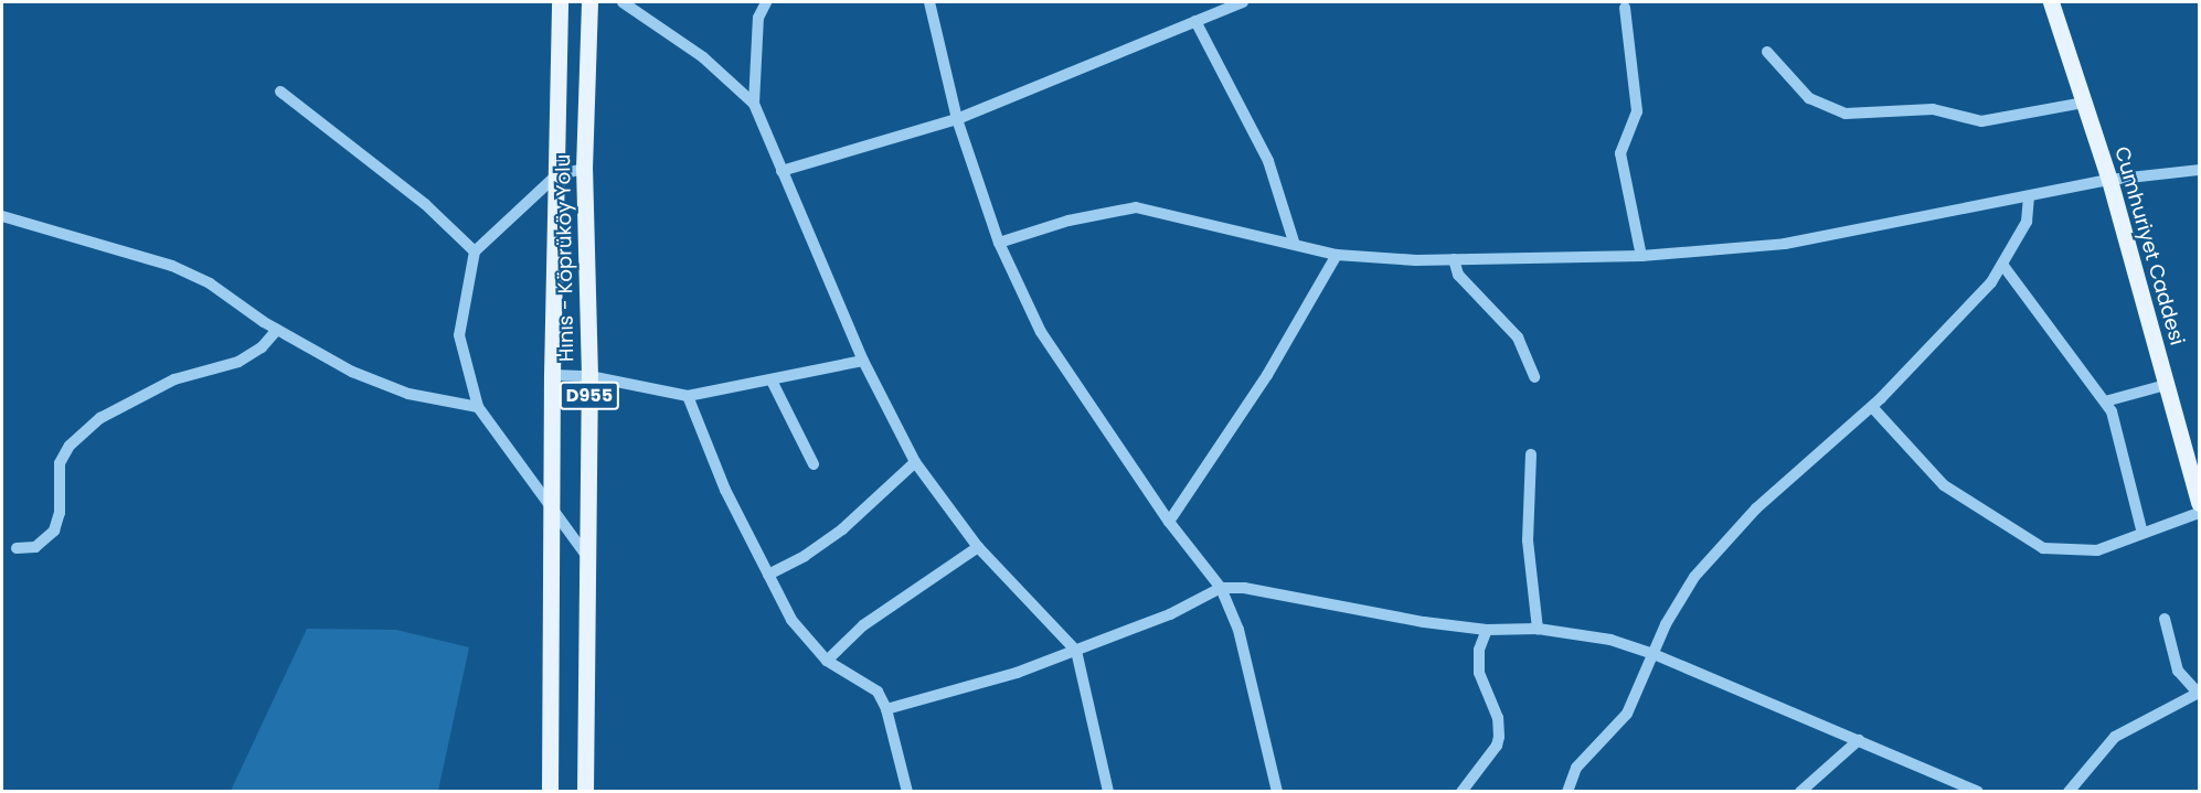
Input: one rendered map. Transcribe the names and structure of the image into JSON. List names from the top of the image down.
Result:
{
  "streets": {
    "main road": ["Cumhuriyet Caddesi", "Hınıs - Köprüköy Yolu", "D955"]
  }
}
